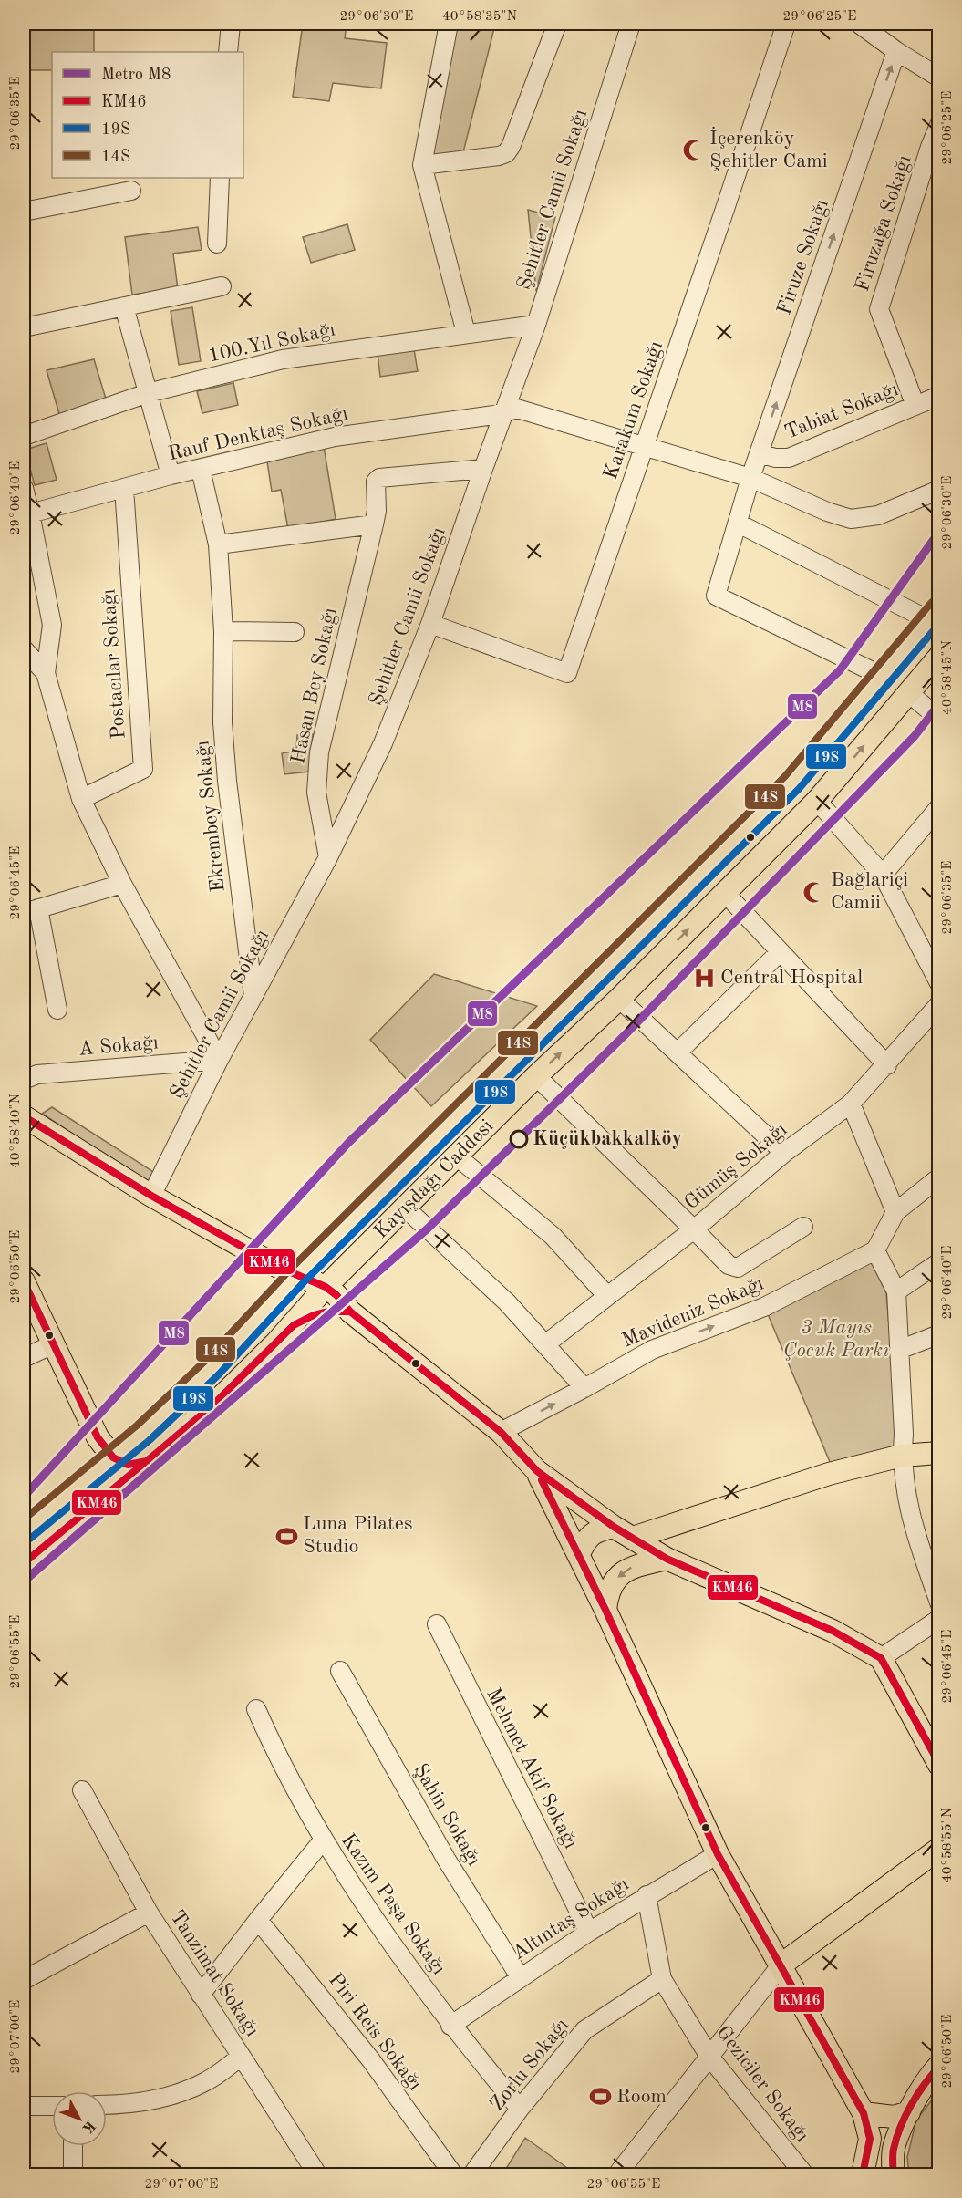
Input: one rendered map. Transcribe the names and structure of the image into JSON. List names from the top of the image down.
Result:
{
  "streets": {
    "main road": ["Kayışdağı Caddesi"],
    "street": [
      "Şehitler Camii Sokağı",
      "Firuzağa Sokağı",
      "Firuze Sokağı",
      "100.Yıl Sokağı",
      "Karakum Sokağı",
      "Tabiat Sokağı",
      "Rauf Denktaş Sokağı",
      "Postacılar Sokağı",
      "Hasan Bey Sokağı",
      "Ekrembey Sokağı",
      "A Sokağı",
      "Gümüş Sokağı",
      "Mavideniz Sokağı",
      "Mehmet Akif Sokağı",
      "Şahin Sokağı",
      "Kazım Paşa Sokağı",
      "Altıntaş Sokağı",
      "Tanzimat Sokağı",
      "Piri Reis Sokağı",
      "Zorlu Sokağı",
      "Geziciler Sokağı"
    ]
  },
  "crossings": [
    ["Şehitler Camii Sokağı", "100.Yıl Sokağı"],
    ["Şehitler Camii Sokağı", "Karakum Sokağı"],
    ["Şehitler Camii Sokağı", "Rauf Denktaş Sokağı"],
    ["Şehitler Camii Sokağı", "Hasan Bey Sokağı"],
    ["Şehitler Camii Sokağı", "Ekrembey Sokağı"],
    ["Şehitler Camii Sokağı", "A Sokağı"],
    ["Firuzağa Sokağı", "Tabiat Sokağı"],
    ["Firuze Sokağı", "Tabiat Sokağı"],
    ["Firuze Sokağı", "Rauf Denktaş Sokağı"],
    ["Firuze Sokağı", "Kayışdağı Caddesi"],
    ["Karakum Sokağı", "Rauf Denktaş Sokağı"],
    ["Rauf Denktaş Sokağı", "Postacılar Sokağı"],
    ["Rauf Denktaş Sokağı", "Ekrembey Sokağı"],
    ["Mehmet Akif Sokağı", "Altıntaş Sokağı"],
    ["Şahin Sokağı", "Altıntaş Sokağı"],
    ["Kazım Paşa Sokağı", "Altıntaş Sokağı"],
    ["Kazım Paşa Sokağı", "Zorlu Sokağı"],
    ["Altıntaş Sokağı", "Geziciler Sokağı"],
    ["Zorlu Sokağı", "Geziciler Sokağı"]
  ],
  "one_way": ["Firuze Sokağı", "Mavideniz Sokağı"],
  "parks": ["3 Mayıs Çocuk Parkı"],
  "places": {
    "mosque": ["İçerenköy Şehitler Cami", "Bağlariçi Camii"],
    "hospital": ["Central Hospital"],
    "other": ["Küçükbakkalköy"],
    "sports": ["Luna Pilates Studio", "Room"]
  },
  "lines": [
    "metro line M8",
    "transit line 14S",
    "transit line 19S",
    "transit line KM46"
  ],
  "legend": [
    "Metro M8",
    "KM46",
    "19S",
    "14S"
  ],
  "north": "bottom right",
  "coordinates": [
    "29°06'30\"E",
    "40°58'35\"N",
    "29°06'25\"E",
    "29°06'35\"E",
    "29°06'40\"E",
    "40°58'45\"N",
    "29°06'45\"E",
    "40°58'40\"N",
    "29°06'50\"E",
    "29°06'55\"E",
    "40°58'55\"N",
    "29°07'00\"E"
  ]
}
